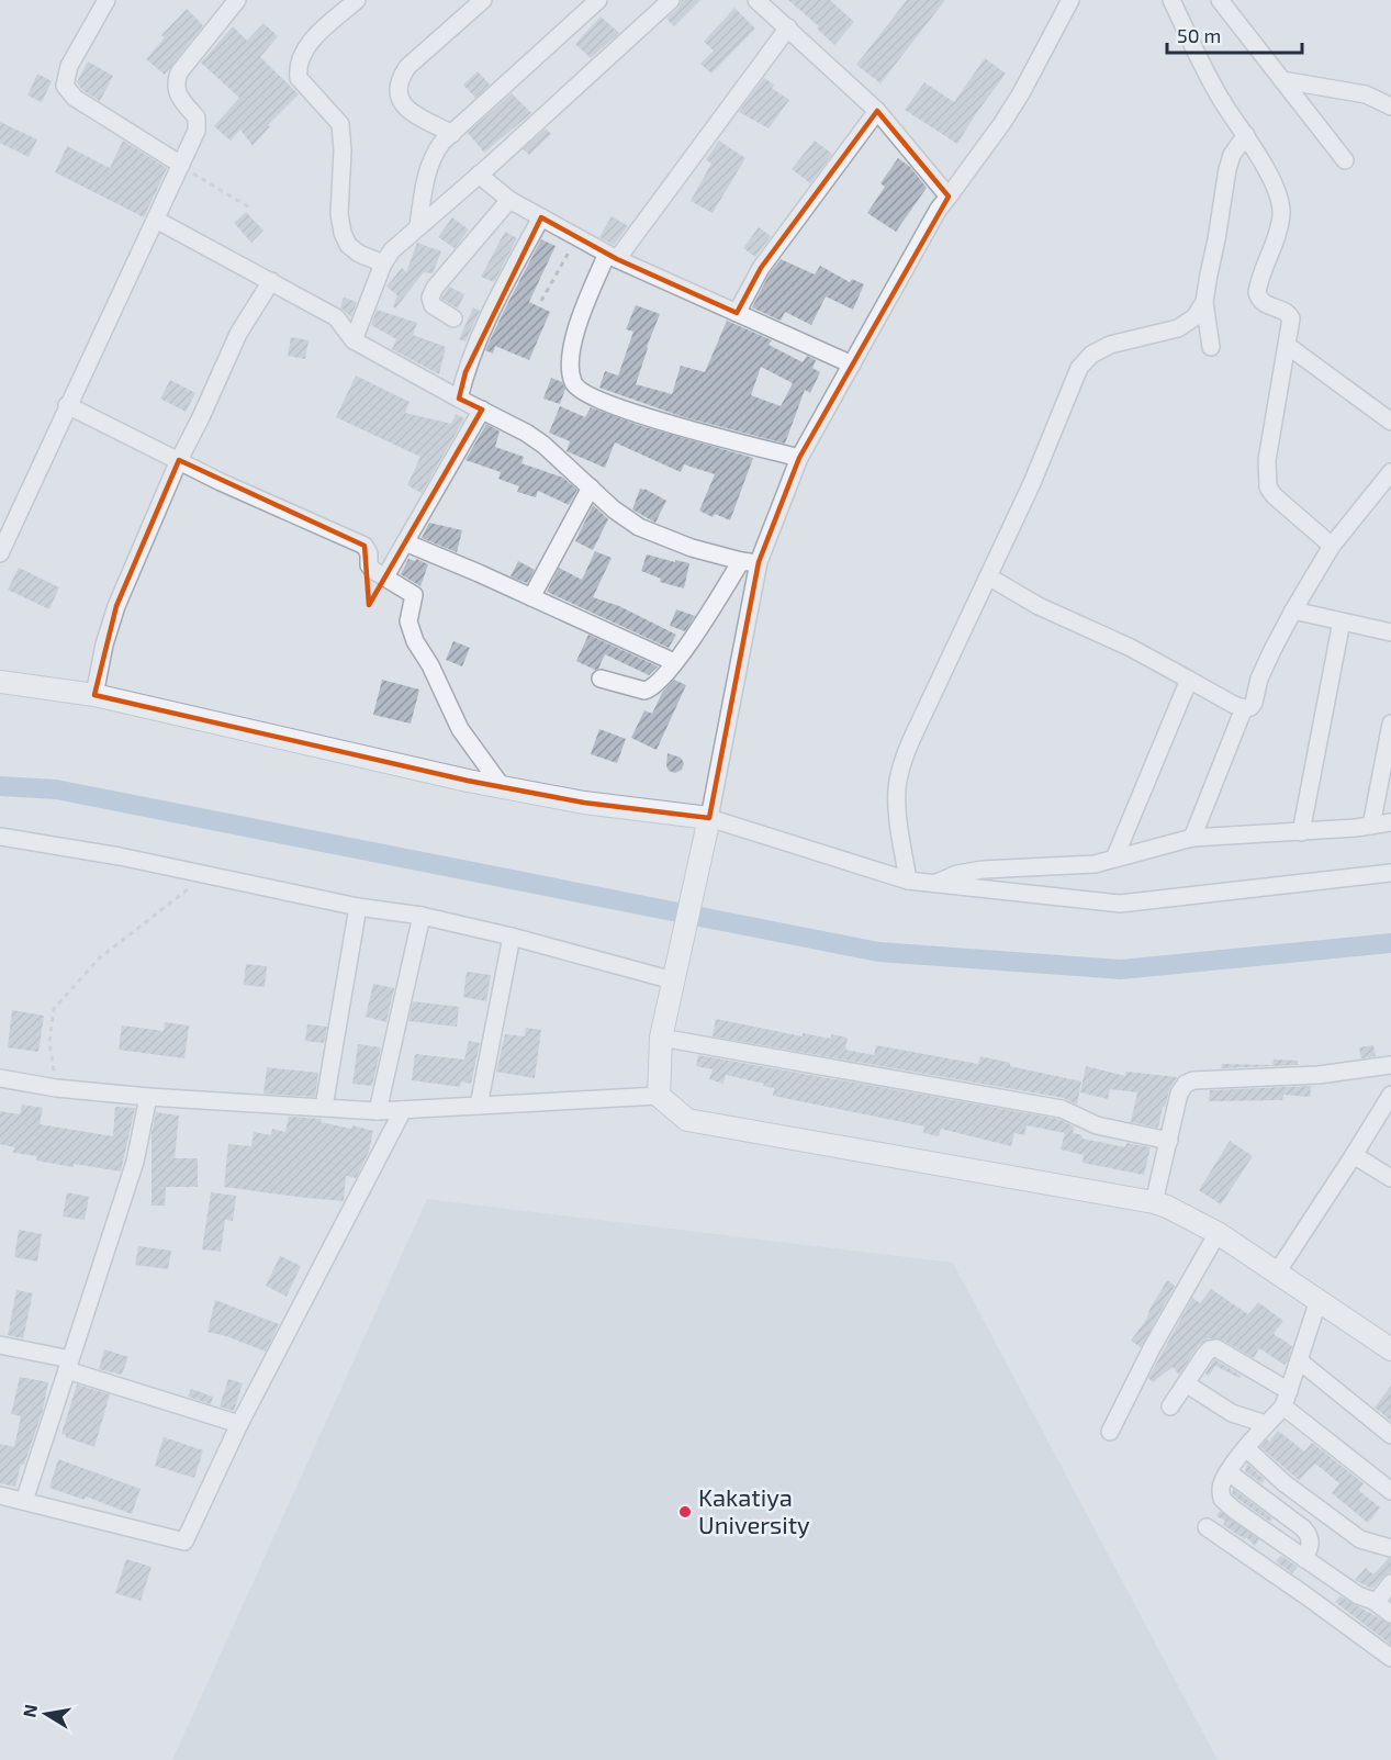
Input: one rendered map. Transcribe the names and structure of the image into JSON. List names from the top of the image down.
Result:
{
  "places": ["Kakatiya University"],
  "scale_bar": "50 m",
  "north": "left"
}
